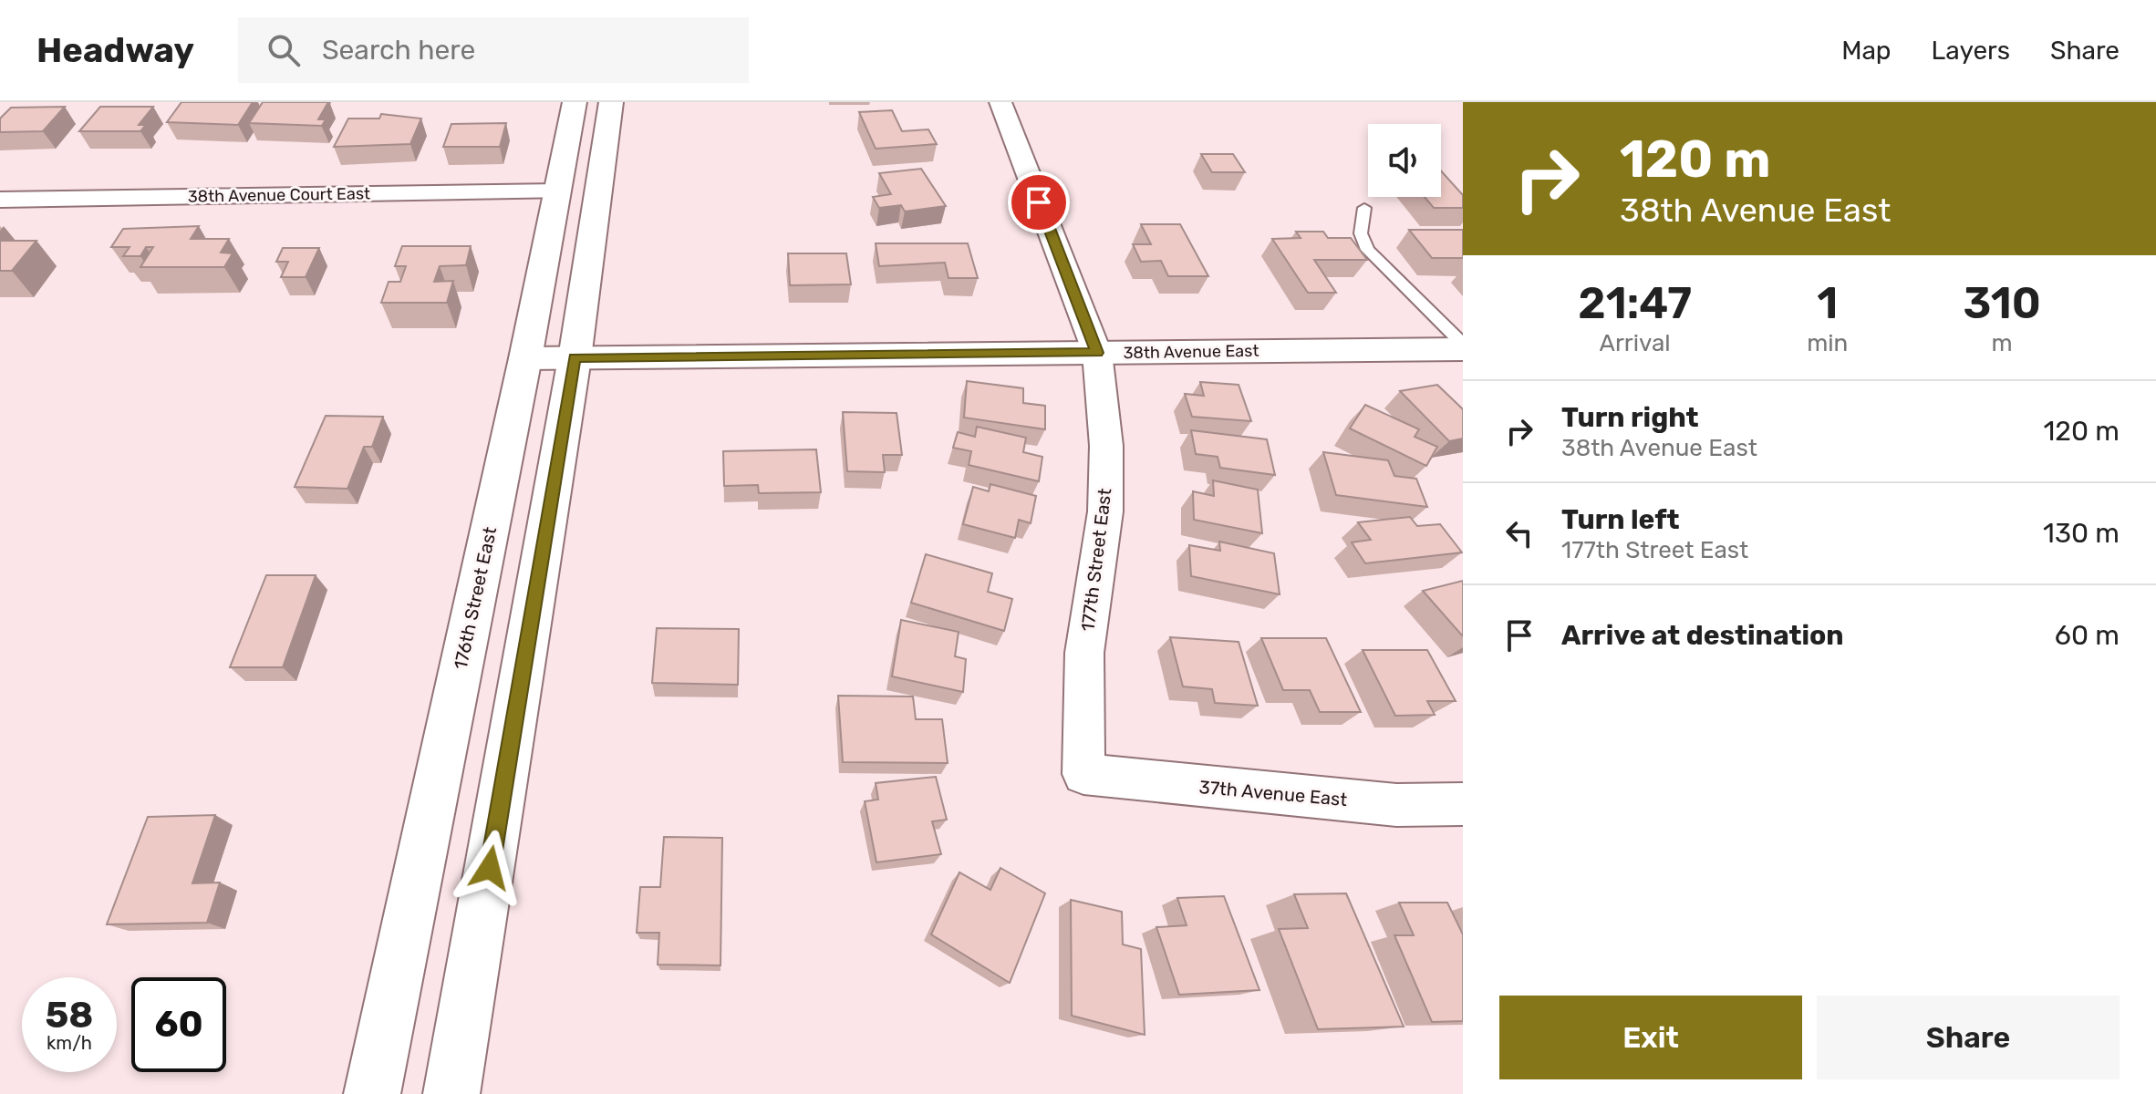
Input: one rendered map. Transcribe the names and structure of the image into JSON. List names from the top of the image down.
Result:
{
  "streets": {
    "main road": ["38th Avenue East", "176th Street East"],
    "street": ["38th Avenue Court East", "177th Street East", "37th Avenue East"]
  },
  "crossings": [
    ["38th Avenue Court East", "176th Street East"],
    ["38th Avenue East", "177th Street East"],
    ["38th Avenue East", "176th Street East"],
    ["177th Street East", "37th Avenue East"]
  ],
  "page": {
    "header": "Headway",
    "search": "Search here",
    "nav": ["Map", "Layers", "Share"],
    "turn": ["120 m", "38th Avenue East"],
    "eta": [
      "21:47",
      "Arrival",
      "1",
      "min",
      "310",
      "m"
    ],
    "list": [
      {
        "name": "Turn right",
        "note": "38th Avenue East",
        "value": "120 m"
      },
      {
        "name": "Turn left",
        "note": "177th Street East",
        "value": "130 m"
      },
      {
        "name": "Arrive at destination",
        "value": "60 m"
      }
    ],
    "speed": "58 km/h",
    "limit": "60",
    "buttons": ["Exit", "Share"]
  }
}
